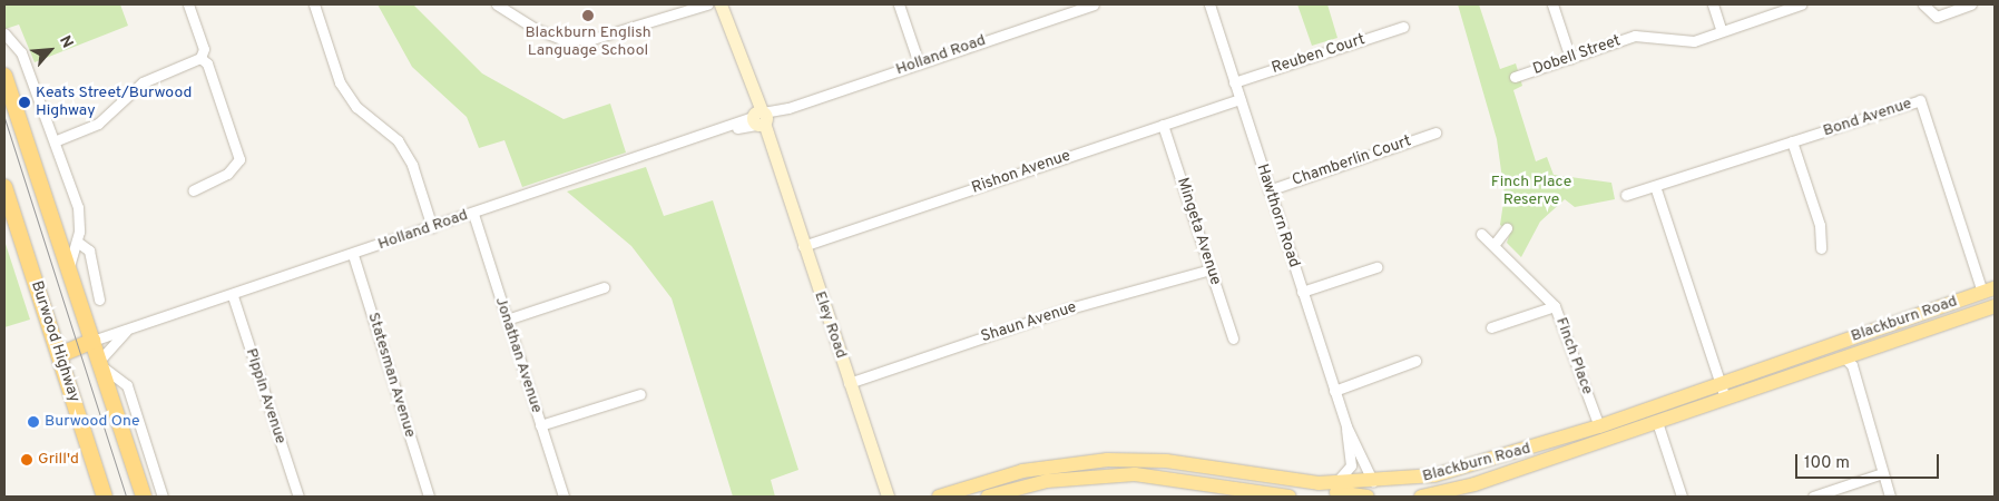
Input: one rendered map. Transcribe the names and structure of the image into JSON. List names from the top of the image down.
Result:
{
  "streets": {
    "highway": ["Burwood Highway"],
    "main road": ["Blackburn Road", "Eley Road"],
    "street": [
      "Reuben Court",
      "Holland Road",
      "Dobell Street",
      "Bond Avenue",
      "Chamberlin Court",
      "Rishon Avenue",
      "Hawthorn Road",
      "Mingeta Avenue",
      "Shaun Avenue",
      "Jonathan Avenue",
      "Finch Place",
      "Statesman Avenue",
      "Pippin Avenue"
    ]
  },
  "crossings": [
    ["Reuben Court", "Hawthorn Road"],
    ["Holland Road", "Eley Road"],
    ["Holland Road", "Jonathan Avenue"],
    ["Holland Road", "Statesman Avenue"],
    ["Holland Road", "Pippin Avenue"],
    ["Bond Avenue", "Blackburn Road"],
    ["Chamberlin Court", "Hawthorn Road"],
    ["Rishon Avenue", "Hawthorn Road"],
    ["Rishon Avenue", "Mingeta Avenue"],
    ["Rishon Avenue", "Eley Road"],
    ["Hawthorn Road", "Blackburn Road"],
    ["Mingeta Avenue", "Shaun Avenue"],
    ["Blackburn Road", "Finch Place"],
    ["Shaun Avenue", "Eley Road"]
  ],
  "parks": ["Finch Place Reserve"],
  "places": [
    "Blackburn English Language School",
    "Keats Street/Burwood Highway",
    "Burwood One",
    "Grill'd"
  ],
  "scale_bar": "100 m",
  "north": "top right"
}
